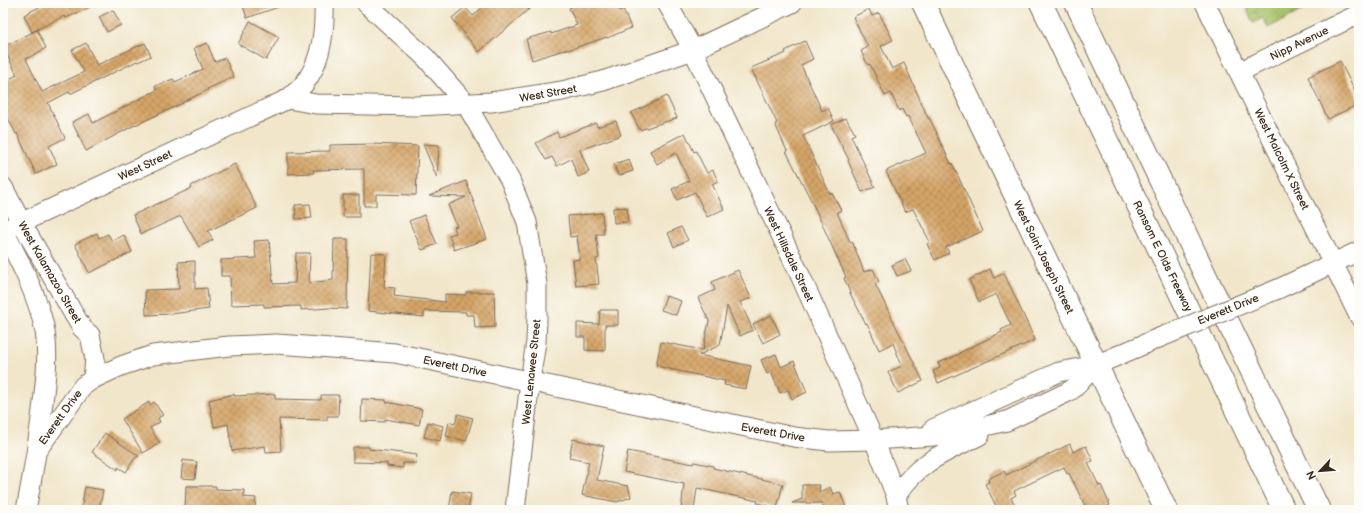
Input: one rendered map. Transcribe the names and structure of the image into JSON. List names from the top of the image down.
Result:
{
  "streets": {
    "main road": ["Ransom E Olds Freeway", "West Saint Joseph Street"],
    "street": [
      "Nipp Avenue",
      "West Street",
      "West Malcolm X Street",
      "West Hillsdale Street",
      "West Kalamazoo Street",
      "Everett Drive",
      "West Lenawee Street"
    ]
  },
  "crossings": [
    ["Nipp Avenue", "West Malcolm X Street"],
    ["West Street", "West Hillsdale Street"],
    ["West Street", "West Kalamazoo Street"],
    ["West Street", "West Lenawee Street"],
    ["West Malcolm X Street", "Everett Drive"],
    ["West Hillsdale Street", "Everett Drive"],
    ["West Saint Joseph Street", "Everett Drive"],
    ["West Kalamazoo Street", "Everett Drive"],
    ["Everett Drive", "West Lenawee Street"]
  ],
  "north": "bottom left"
}
